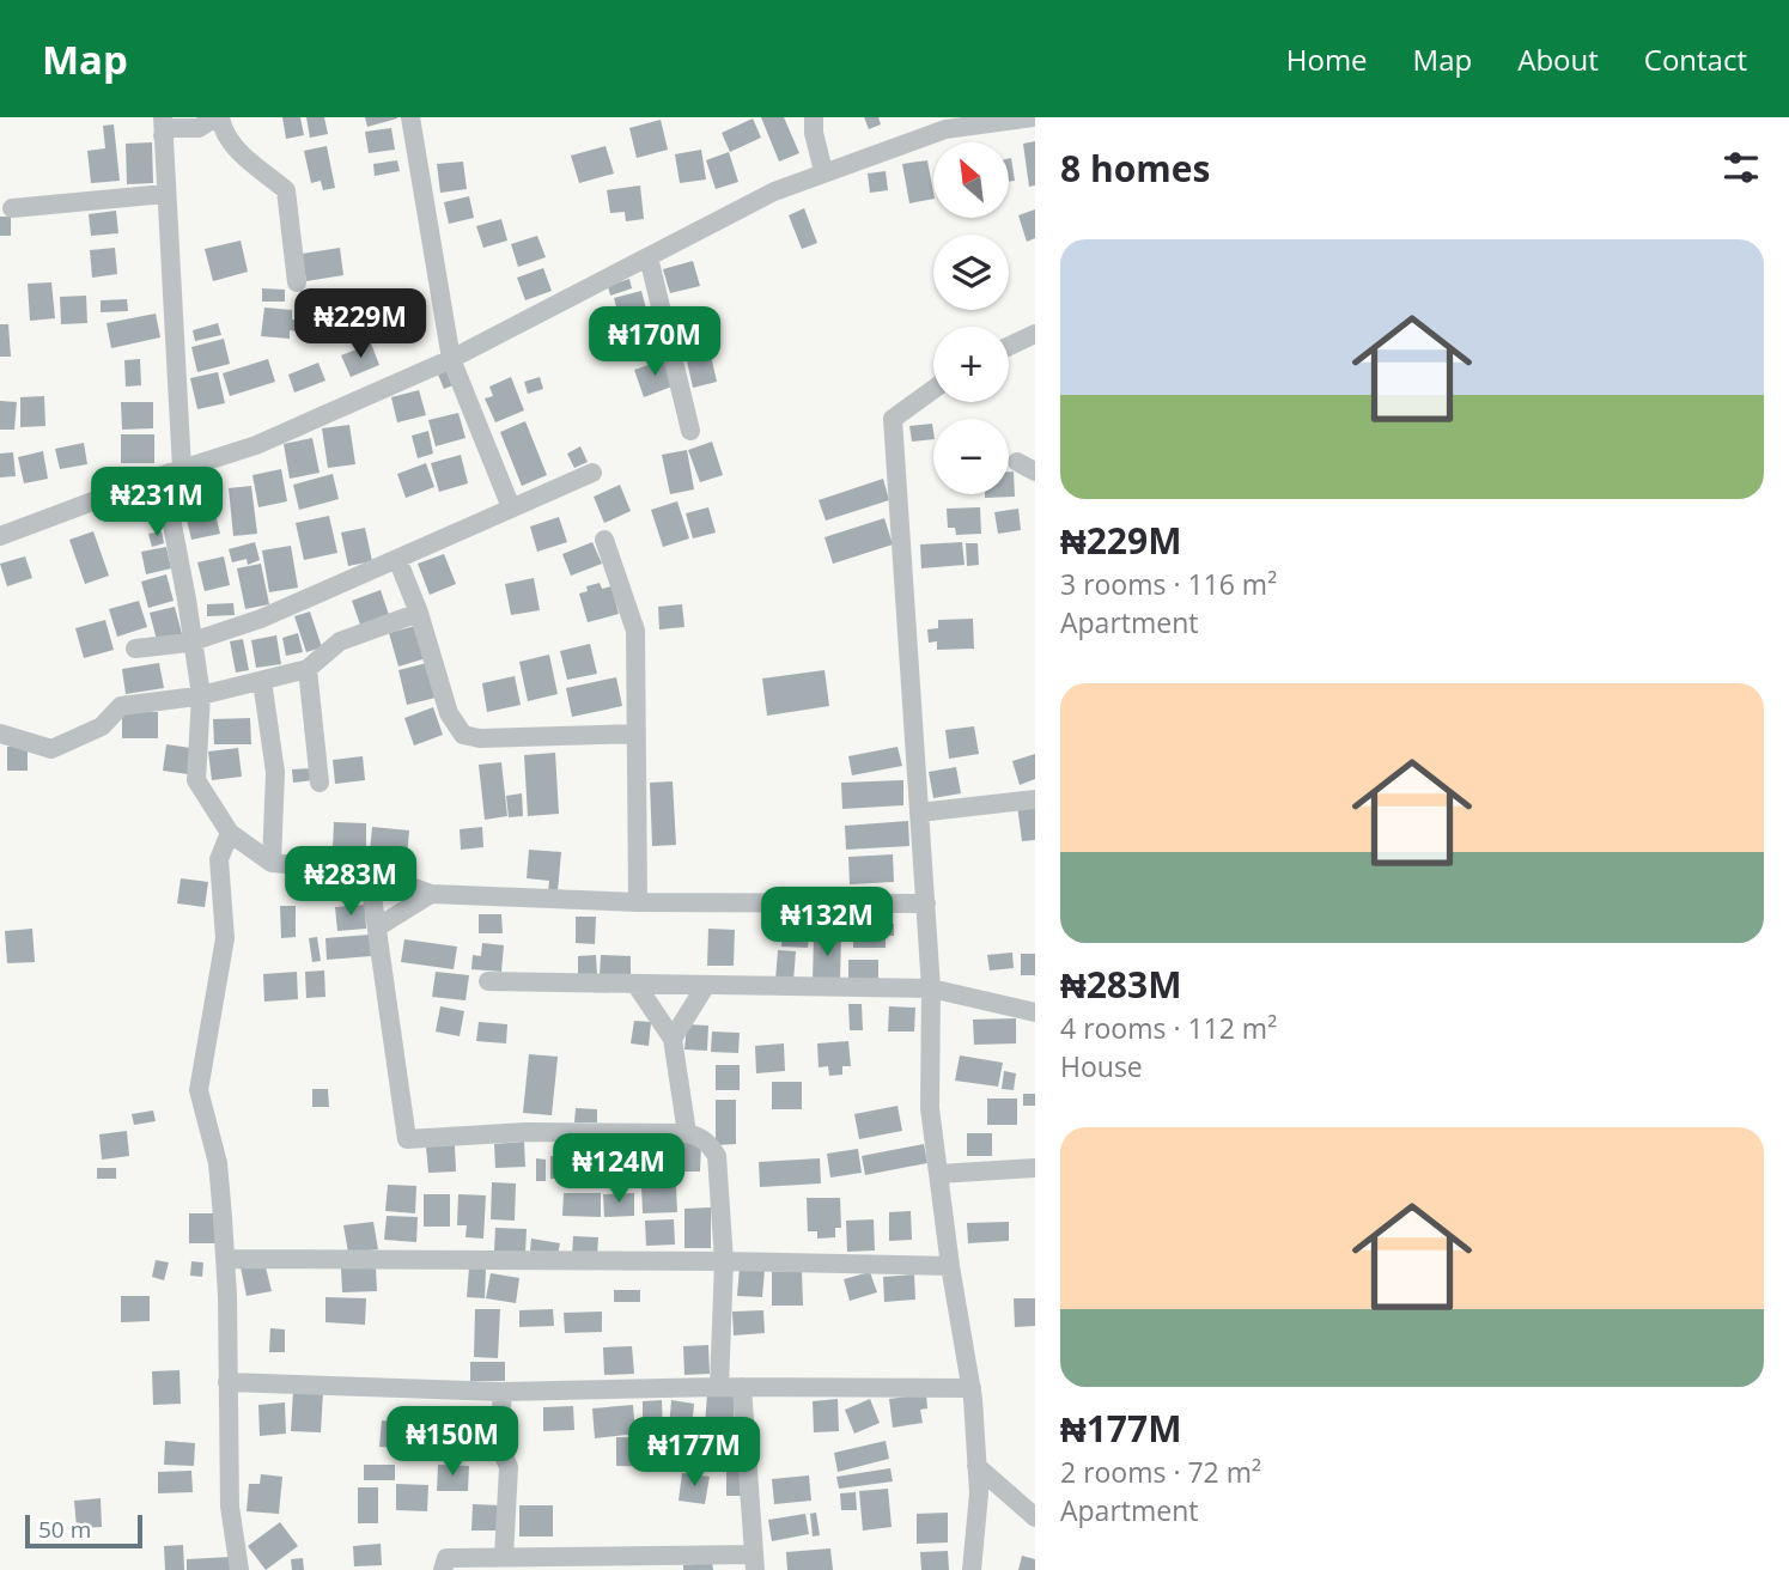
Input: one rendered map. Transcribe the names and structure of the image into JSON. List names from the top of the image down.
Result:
{
  "scale_bar": "50 m",
  "north": "top left",
  "page": {
    "header": "Map",
    "nav": [
      "Home",
      "Map",
      "About",
      "Contact"
    ],
    "heading": "8 homes",
    "map_buttons": ["+", "−"],
    "list": [
      {
        "name": "₦229M",
        "note": "3 rooms · 116 m² · Apartment"
      },
      {
        "name": "₦283M",
        "note": "4 rooms · 112 m² · House"
      },
      {
        "name": "₦177M",
        "note": "2 rooms · 72 m² · Apartment"
      }
    ],
    "price": [
      "₦229M",
      "₦170M",
      "₦231M",
      "₦283M",
      "₦132M",
      "₦124M",
      "₦150M",
      "₦177M"
    ],
    "scale": "50 m"
  }
}
